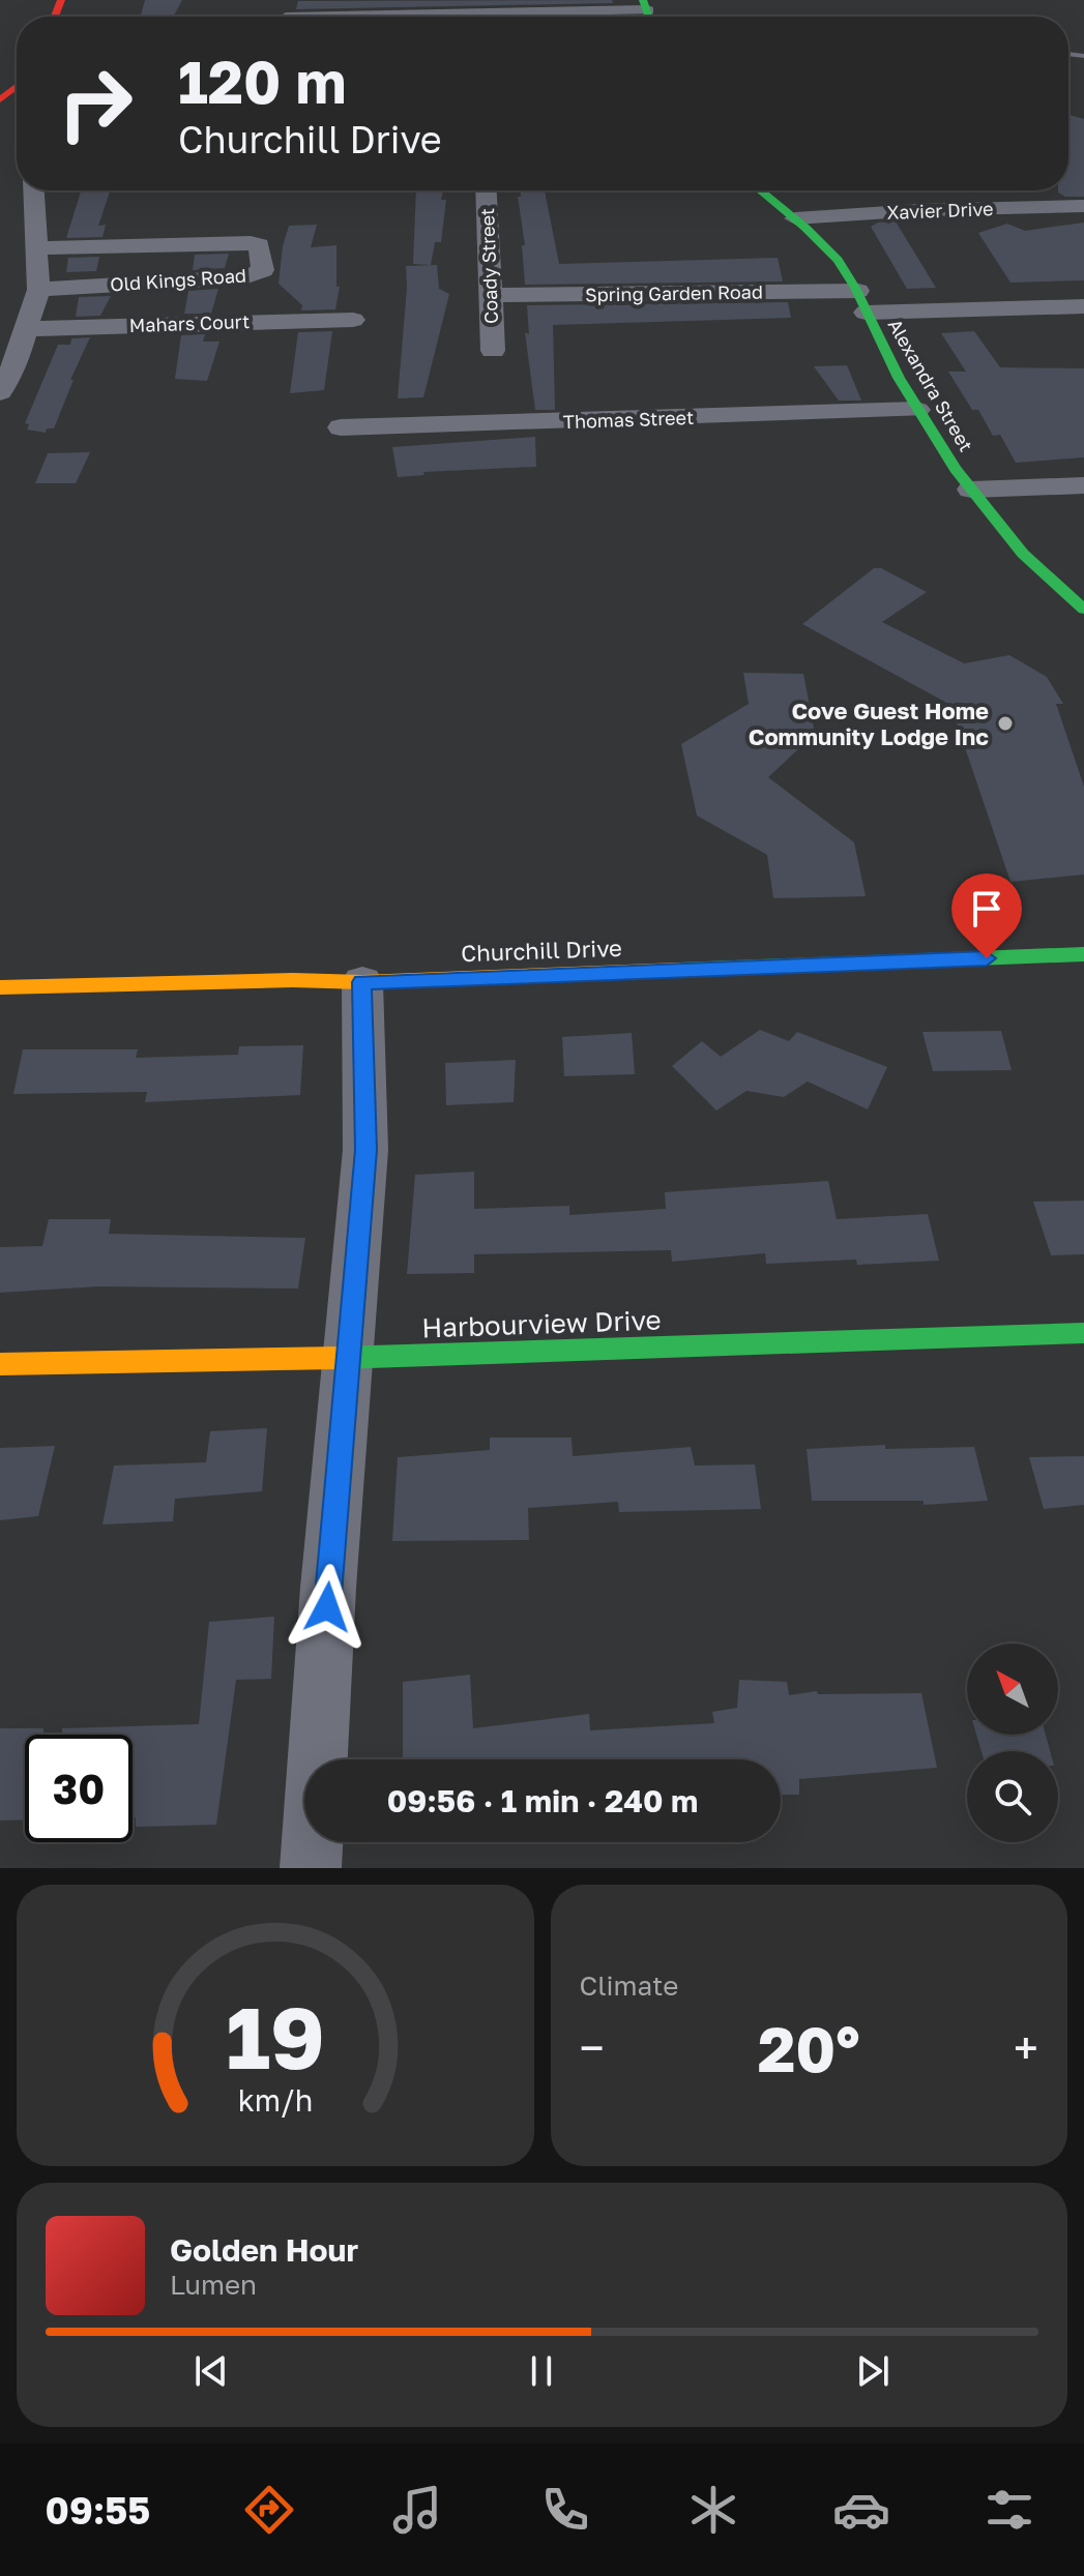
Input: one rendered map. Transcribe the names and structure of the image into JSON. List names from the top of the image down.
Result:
{
  "streets": {
    "street": [
      "Xavier Drive",
      "Coady Street",
      "Old Kings Road",
      "Spring Garden Road",
      "Mahars Court",
      "Alexandra Street",
      "Thomas Street",
      "Churchill Drive",
      "Harbourview Drive"
    ]
  },
  "crossings": [
    ["Xavier Drive", "Alexandra Street"],
    ["Coady Street", "Spring Garden Road"],
    ["Spring Garden Road", "Alexandra Street"],
    ["Alexandra Street", "Thomas Street"]
  ],
  "places": ["Cove Guest Home Community Lodge Inc"],
  "north": "top left",
  "page": {
    "turn": ["120 m", "Churchill Drive"],
    "limit": "30",
    "trip": "09:56 · 1 min · 240 m",
    "tile": "Climate",
    "heat": ["−", "20°", "+"],
    "song": ["Golden Hour", "Lumen"],
    "tabs": "09:55",
    "gauge": ["19", "km/h"]
  }
}
